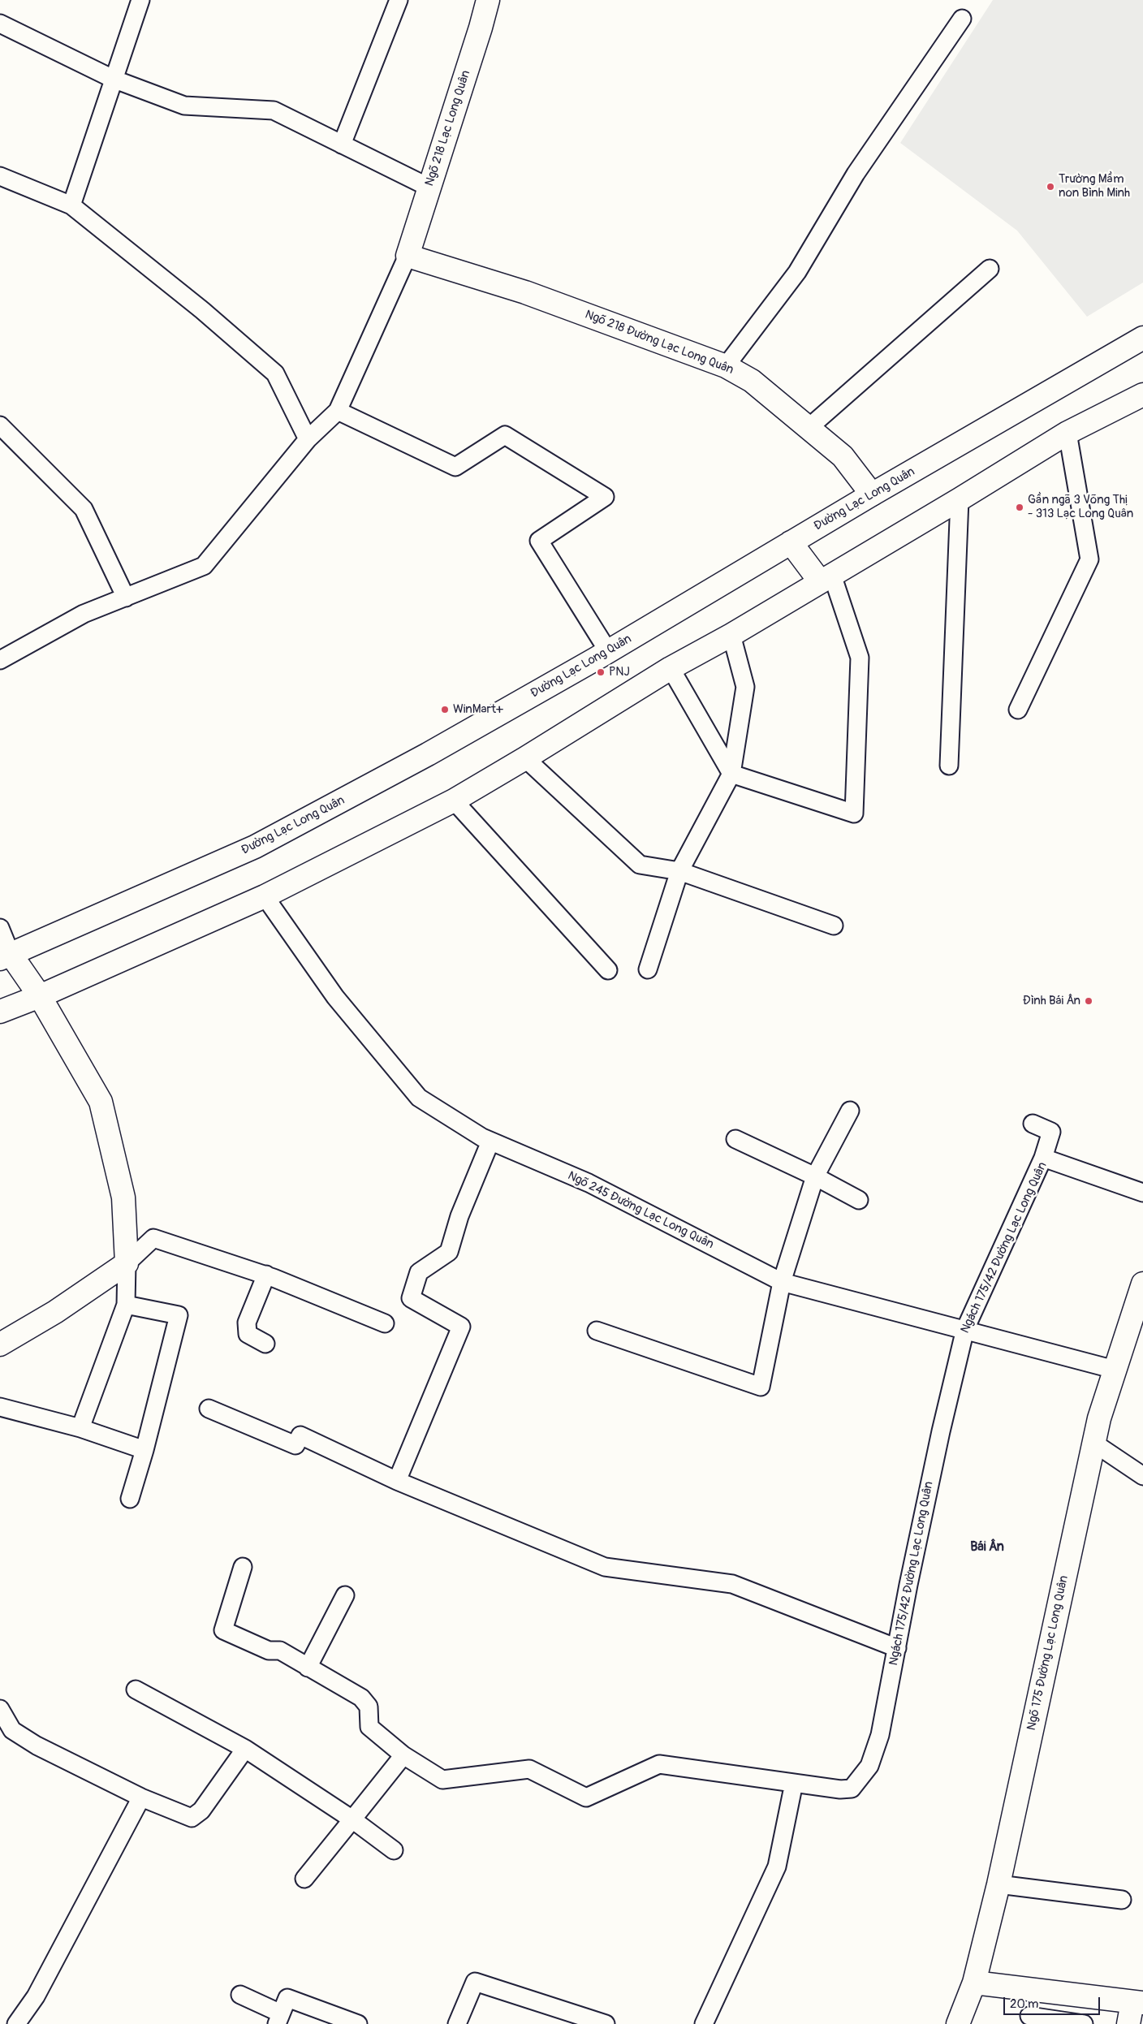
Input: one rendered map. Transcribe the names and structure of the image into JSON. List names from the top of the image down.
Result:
{
  "streets": {
    "main road": [
      "Ngõ 218 Lạc Long Quân",
      "Ngõ 218 Đường Lạc Long Quân",
      "Đường Lạc Long Quân",
      "Ngõ 175 Đường Lạc Long Quân"
    ],
    "lane": ["Ngõ 245 Đường Lạc Long Quân", "Ngách 175/42 Đường Lạc Long Quân"]
  },
  "crossings": [
    ["Ngõ 218 Lạc Long Quân", "Ngõ 218 Đường Lạc Long Quân"],
    ["Ngõ 218 Đường Lạc Long Quân", "Đường Lạc Long Quân"],
    ["Ngõ 245 Đường Lạc Long Quân", "Ngách 175/42 Đường Lạc Long Quân"],
    ["Ngõ 245 Đường Lạc Long Quân", "Ngõ 175 Đường Lạc Long Quân"]
  ],
  "districts": ["Bái Ân"],
  "places": [
    "Trường Mầm non Bình Minh",
    "Gần ngã 3 Võng Thị - 313 Lạc Long Quân",
    "PNJ",
    "WinMart+",
    "Đình Bái Ân"
  ],
  "scale_bar": "20 m"
}
